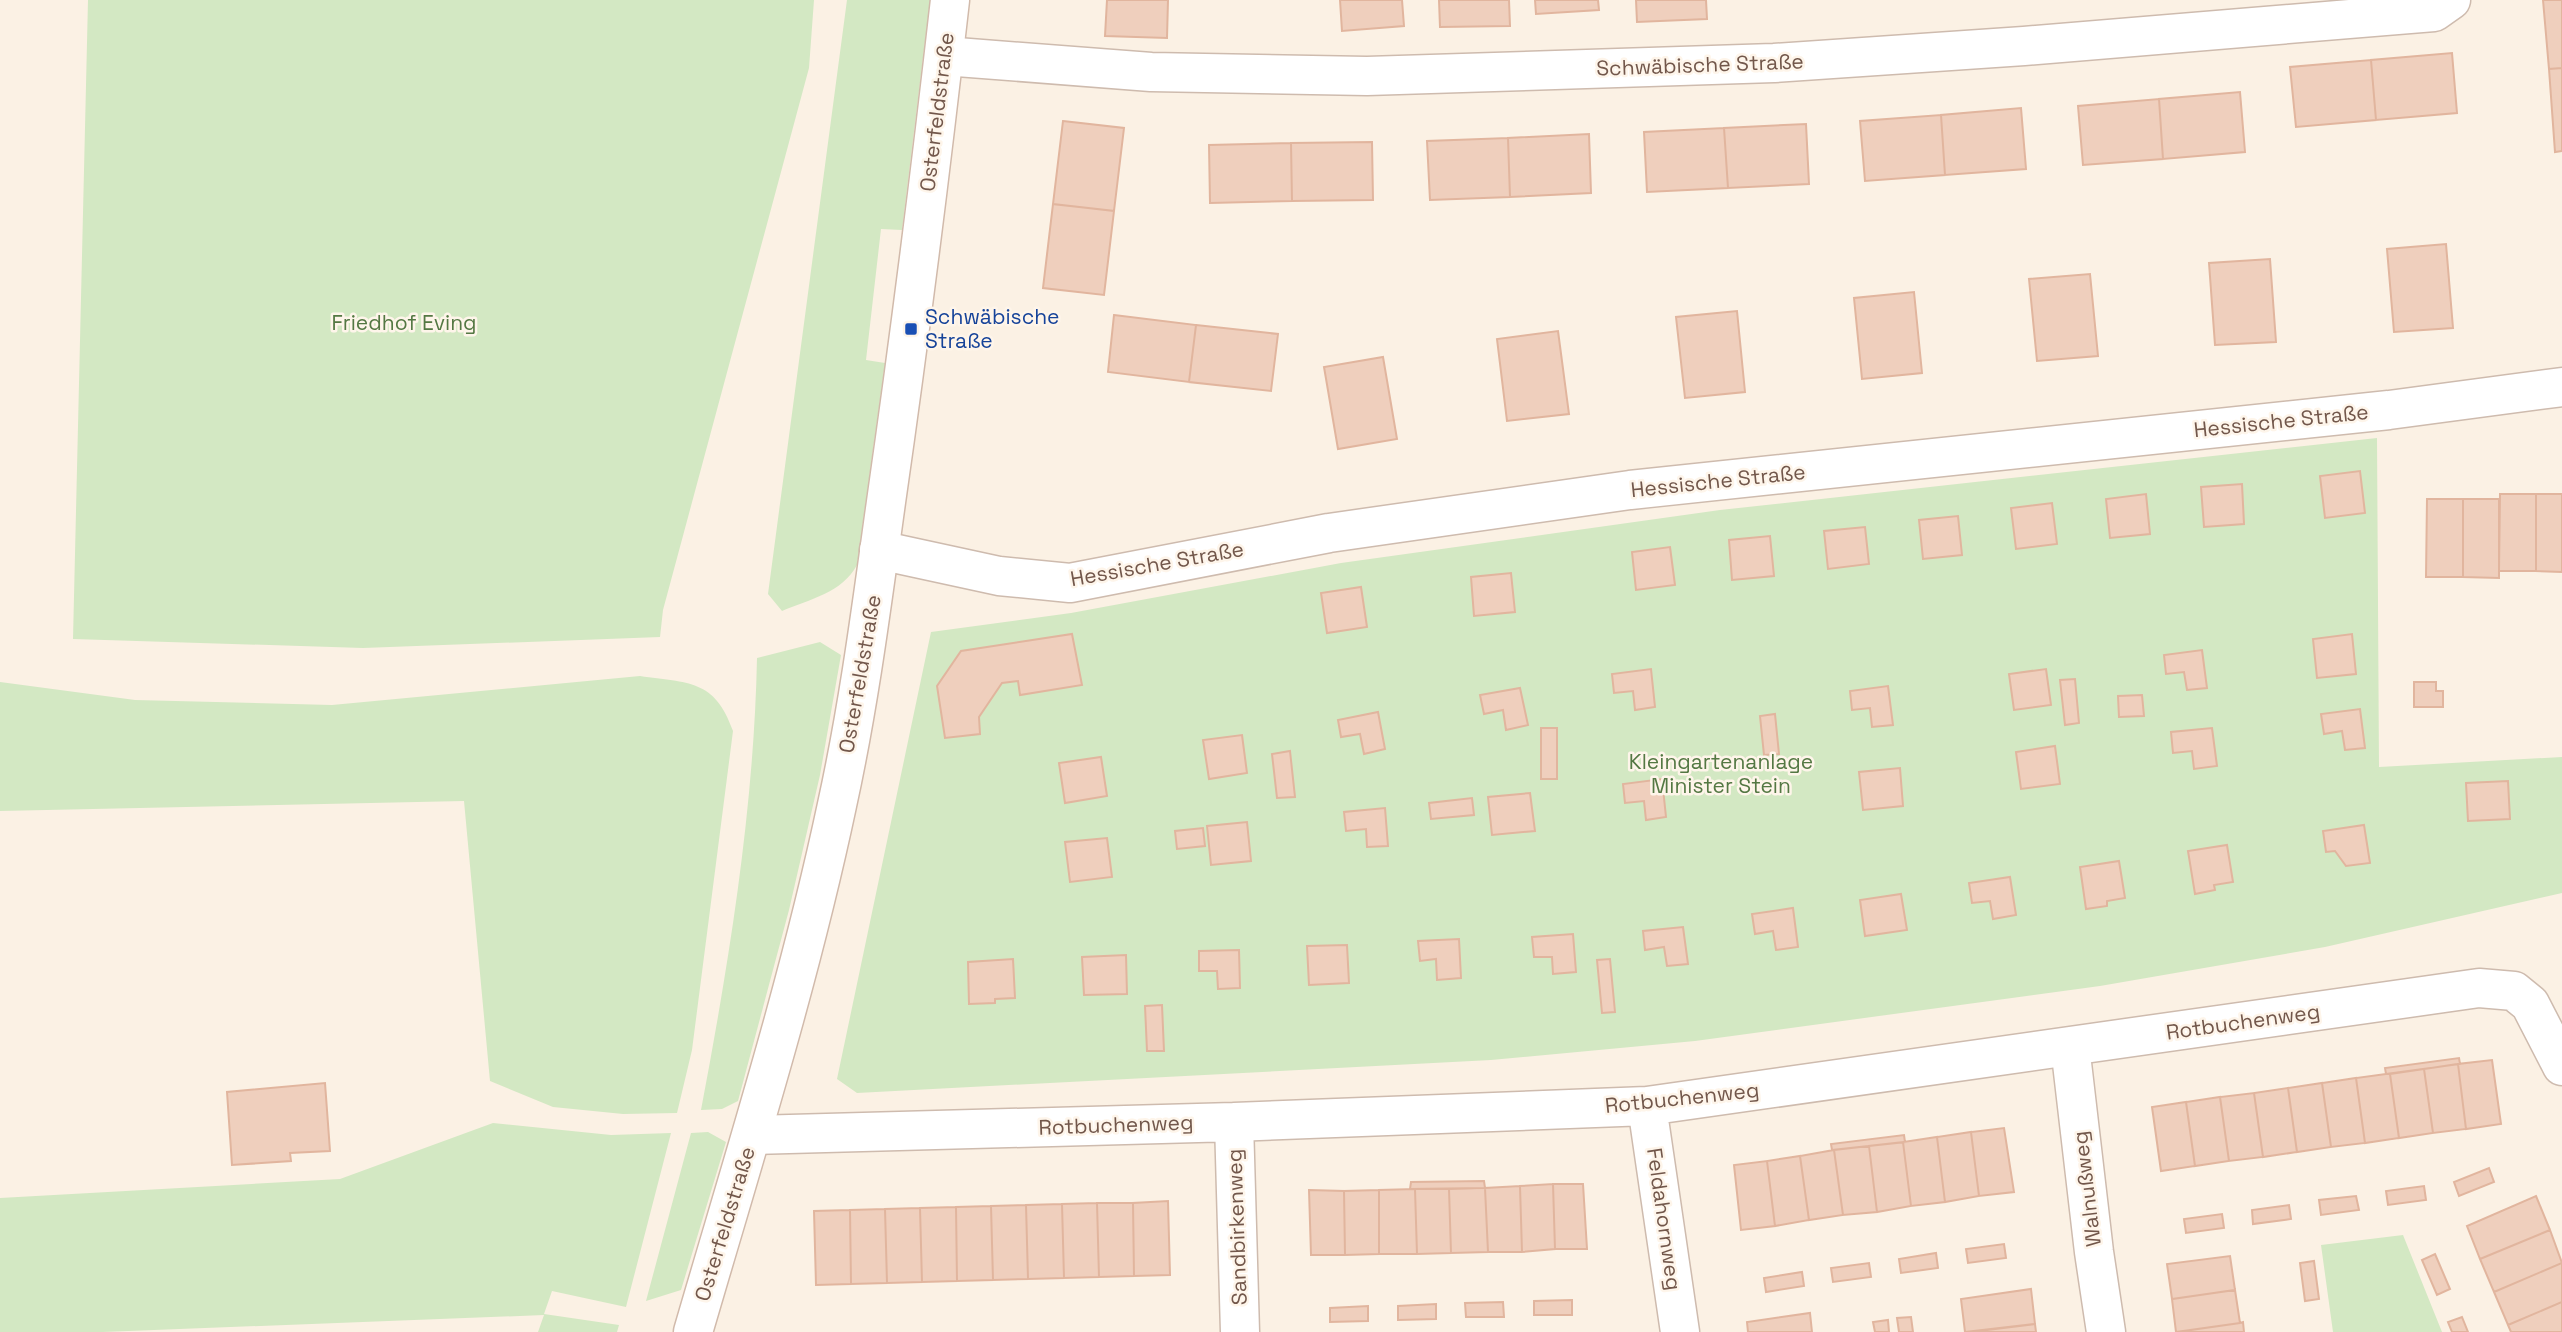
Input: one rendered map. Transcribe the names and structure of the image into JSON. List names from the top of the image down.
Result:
{
  "streets": {
    "street": [
      "Schwäbische Straße",
      "Osterfeldstraße",
      "Hessische Straße",
      "Rotbuchenweg",
      "Walnußweg",
      "Feldahornweg",
      "Sandbirkenweg"
    ]
  },
  "crossings": [
    ["Schwäbische Straße", "Osterfeldstraße"],
    ["Osterfeldstraße", "Hessische Straße"],
    ["Osterfeldstraße", "Rotbuchenweg"],
    ["Rotbuchenweg", "Walnußweg"],
    ["Rotbuchenweg", "Feldahornweg"],
    ["Rotbuchenweg", "Sandbirkenweg"]
  ],
  "parks": ["Friedhof Eving", "Kleingartenanlage Minister Stein"],
  "places": {
    "transit": ["Schwäbische Straße"]
  }
}
